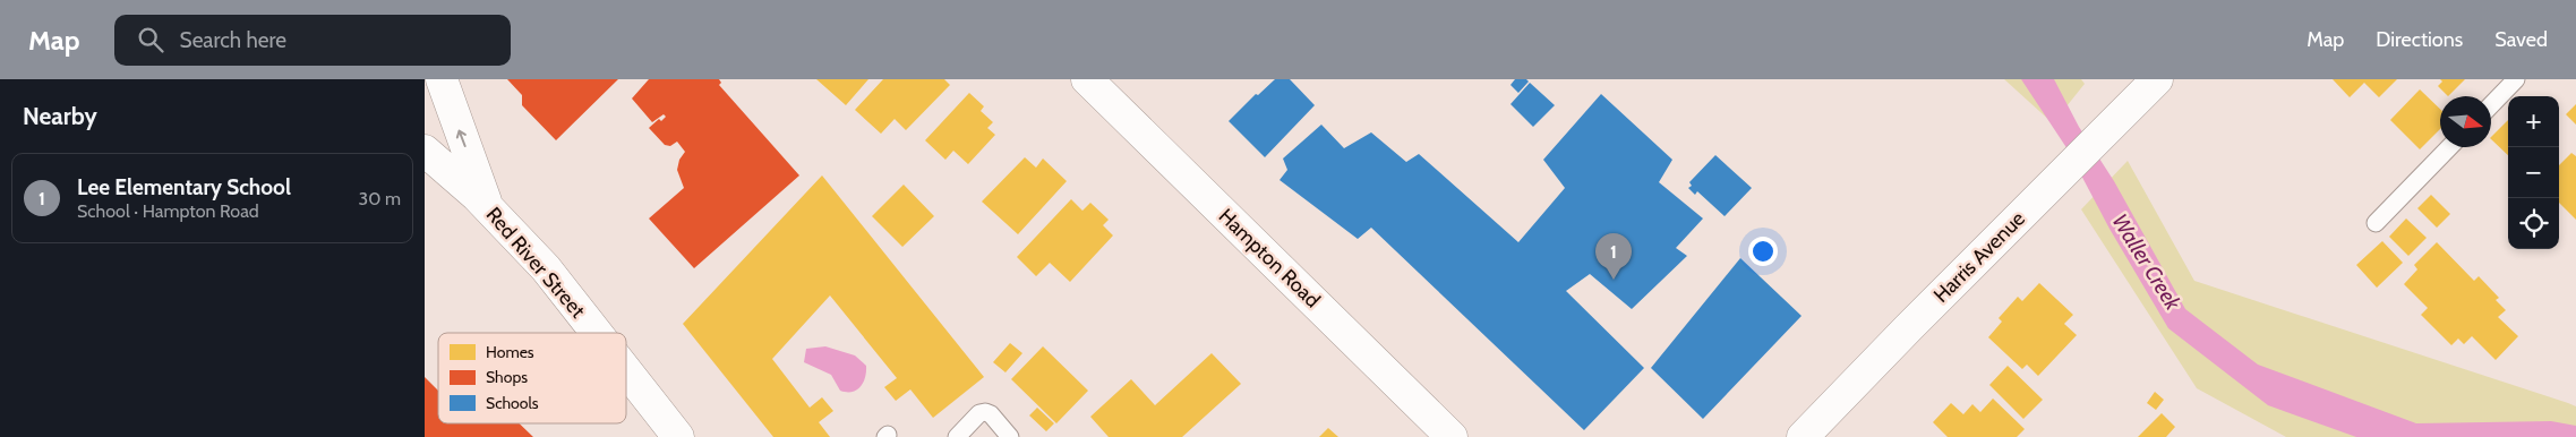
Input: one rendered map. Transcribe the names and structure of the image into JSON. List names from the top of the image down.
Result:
{
  "streets": {
    "street": ["Harris Avenue", "Hampton Road", "Red River Street"]
  },
  "water": ["Waller Creek"],
  "legend": ["Homes", "Shops", "Schools"],
  "north": "right",
  "page": {
    "header": "Map",
    "search": "Search here",
    "nav": ["Map", "Directions", "Saved"],
    "heading": "Nearby",
    "map_buttons": ["+", "−"],
    "list": [
      {
        "mark": "1",
        "name": "Lee Elementary School",
        "note": "School · Hampton Road",
        "value": "30 m"
      }
    ],
    "pins": "1"
  }
}
